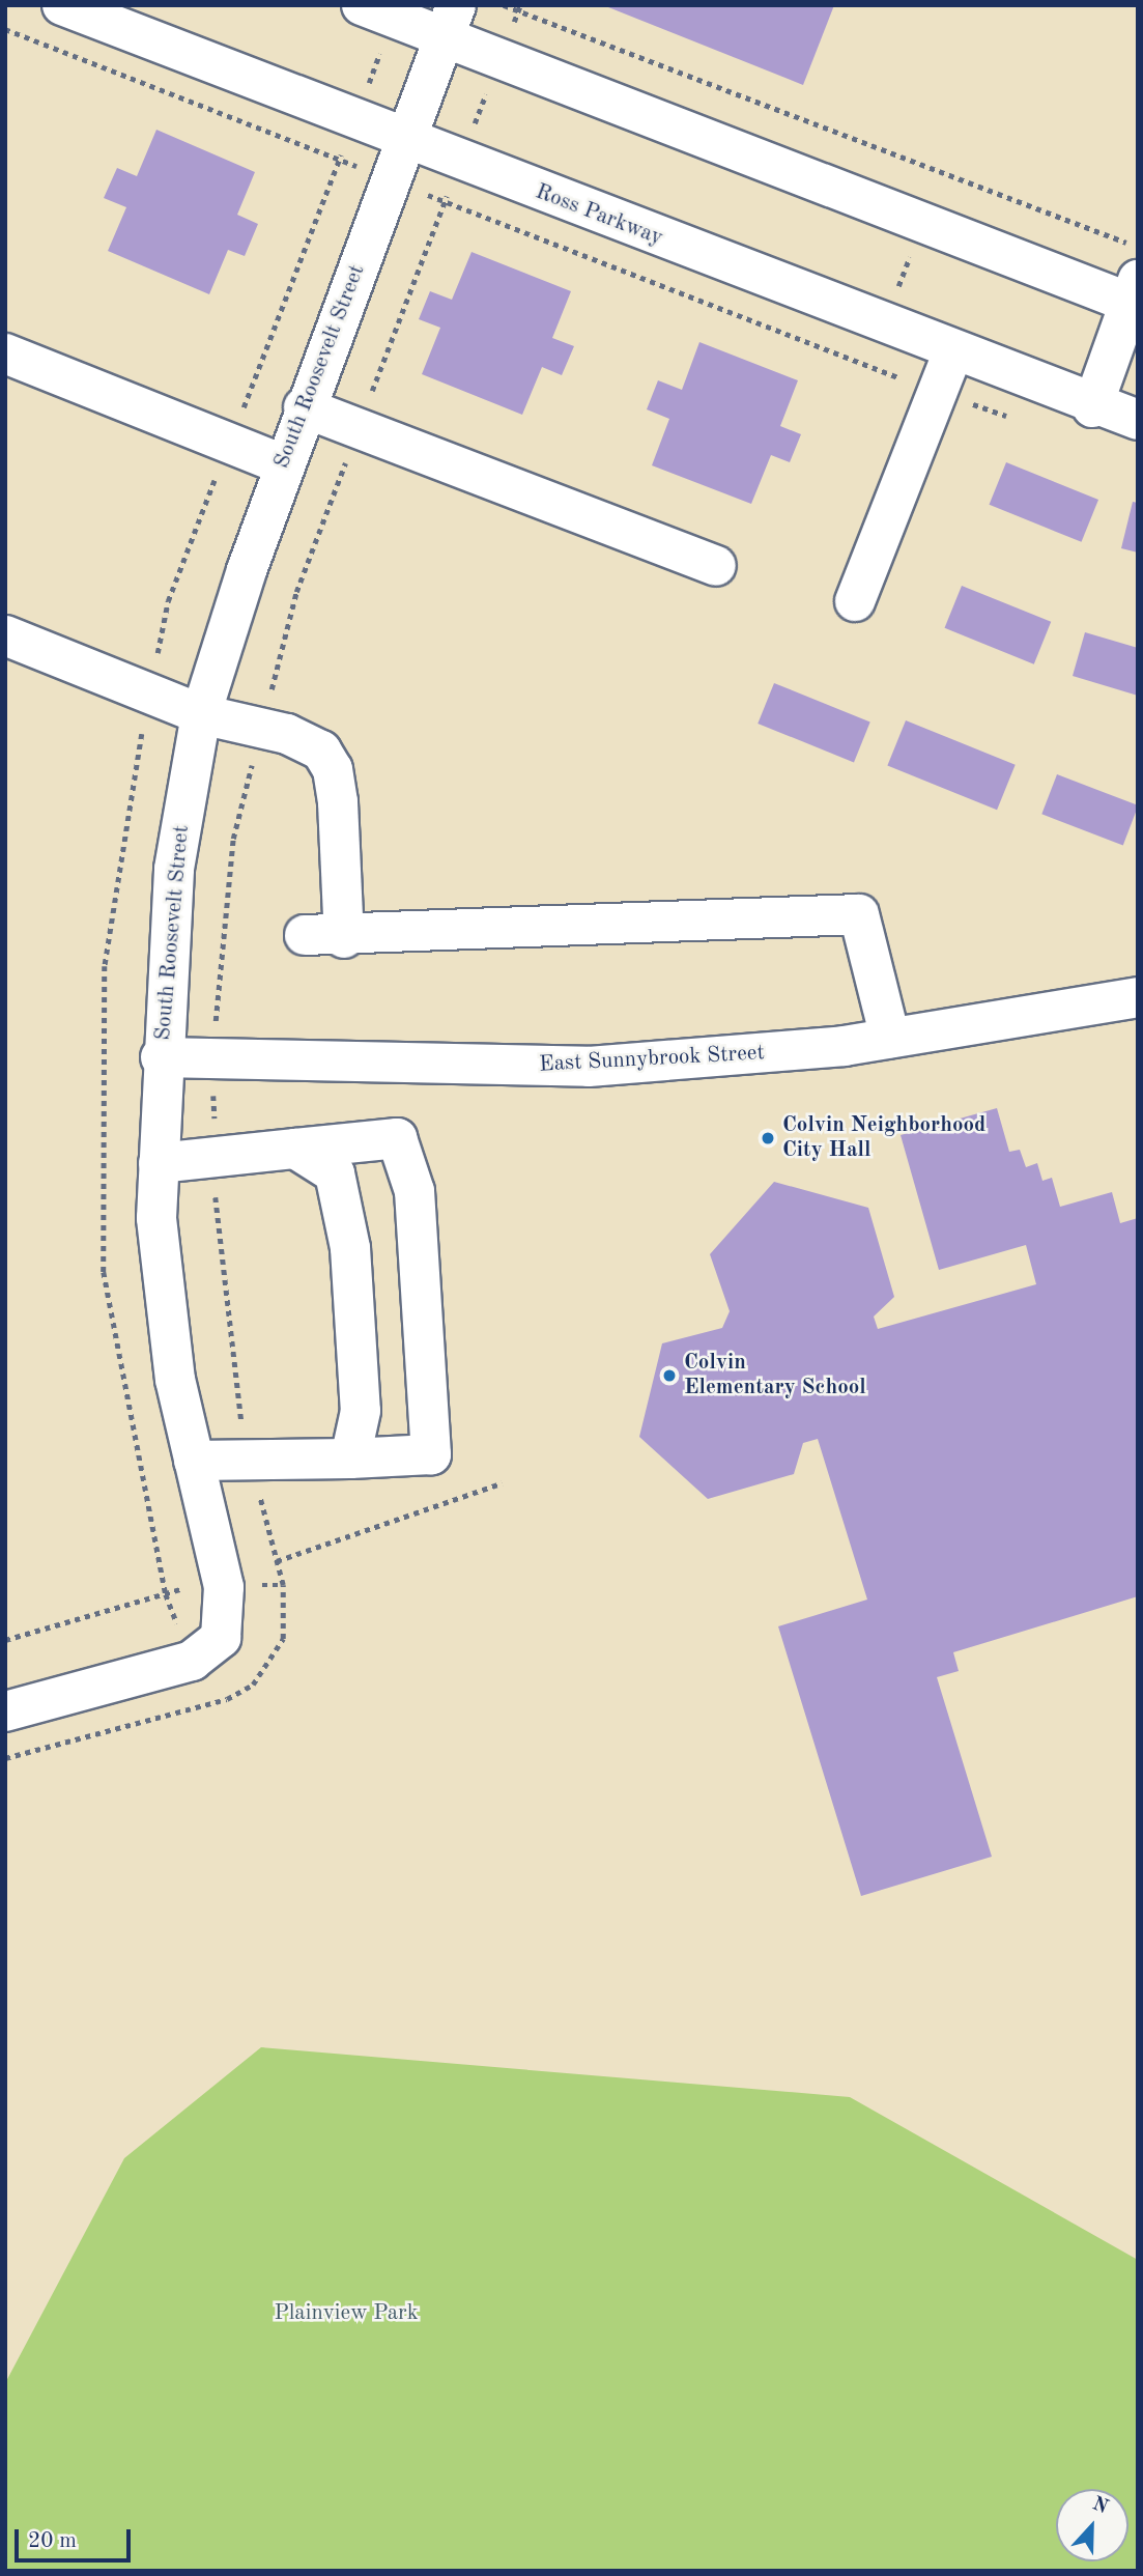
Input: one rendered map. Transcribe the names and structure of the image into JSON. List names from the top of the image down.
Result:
{
  "streets": {
    "street": ["Ross Parkway", "South Roosevelt Street", "East Sunnybrook Street"]
  },
  "crossings": [
    ["Ross Parkway", "South Roosevelt Street"],
    ["South Roosevelt Street", "East Sunnybrook Street"]
  ],
  "parks": ["Plainview Park"],
  "places": ["Colvin Neighborhood City Hall", "Colvin Elementary School"],
  "scale_bar": "20 m",
  "north": "top"
}
